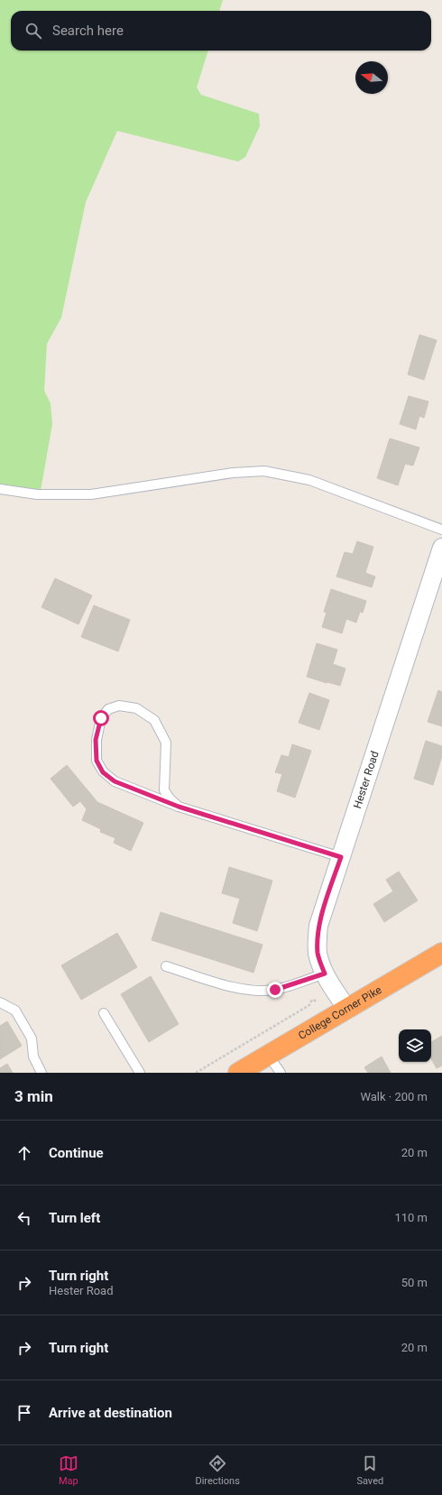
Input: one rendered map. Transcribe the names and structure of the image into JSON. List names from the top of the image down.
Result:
{
  "streets": {
    "highway": ["College Corner Pike"],
    "street": ["Hester Road"]
  },
  "crossings": [
    ["Hester Road", "College Corner Pike"]
  ],
  "north": "left",
  "page": {
    "search": "Search here",
    "heading": ["3 min", "Walk · 200 m"],
    "list": [
      ["Continue", "20 m"],
      ["Turn left", "110 m"],
      ["Turn right", "Hester Road", "50 m"],
      ["Turn right", "20 m"],
      "Arrive at destination"
    ],
    "nav": ["Map", "Directions", "Saved"]
  }
}
